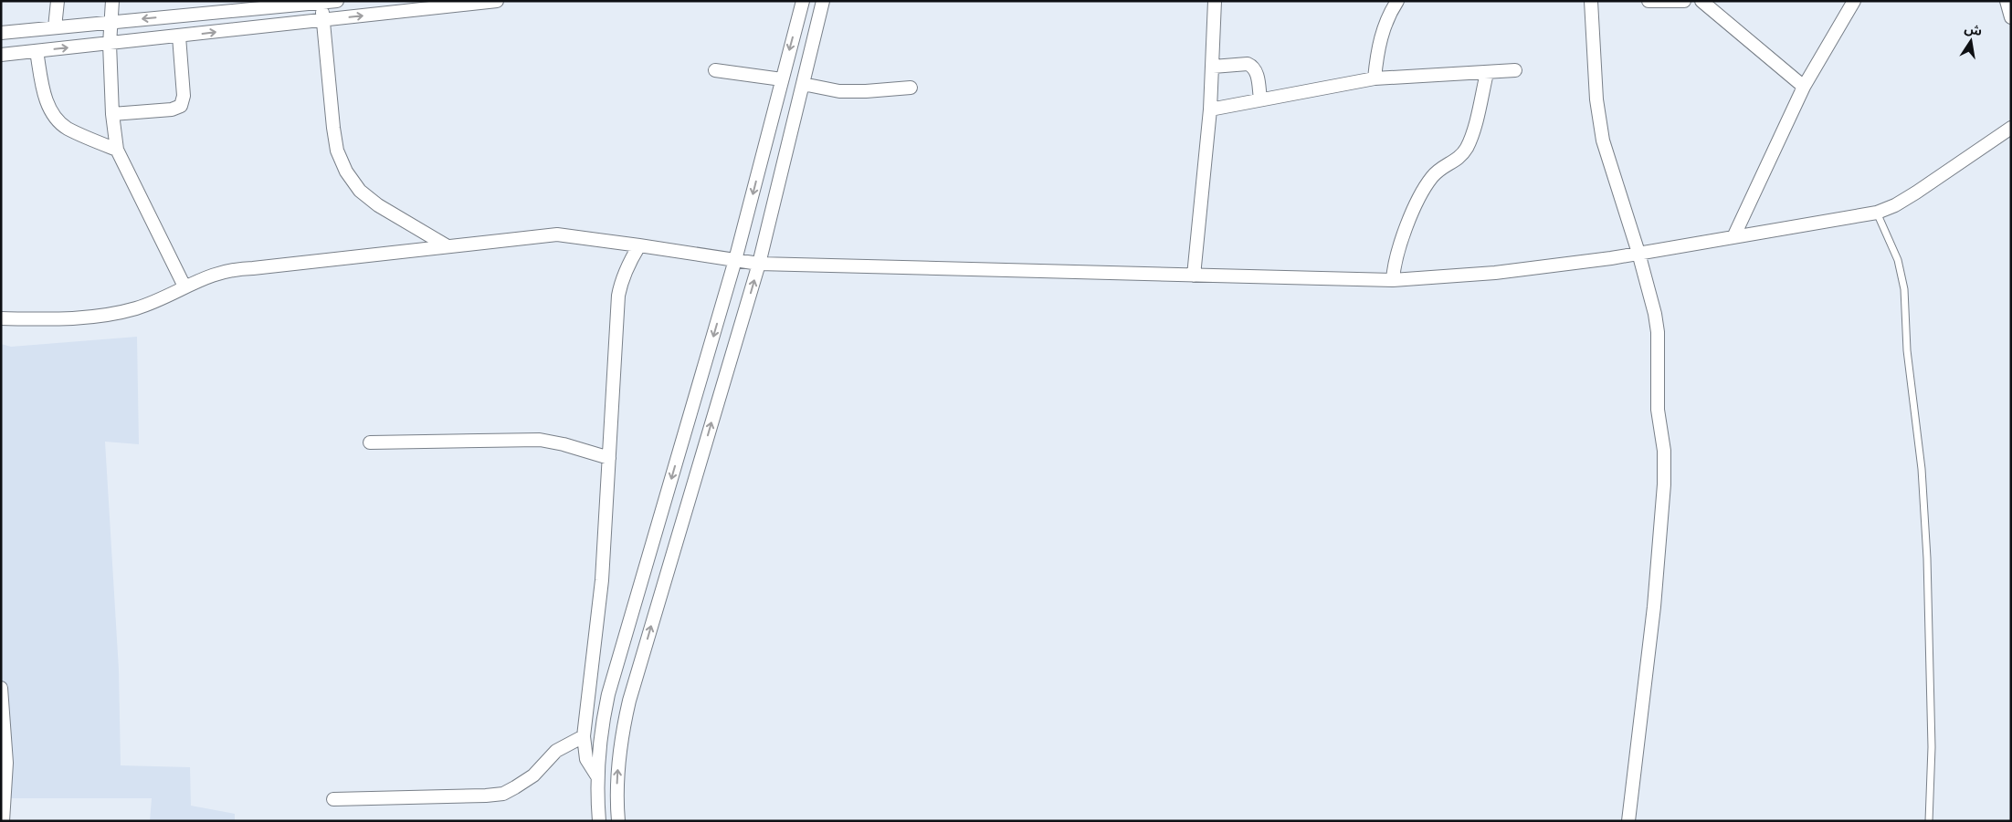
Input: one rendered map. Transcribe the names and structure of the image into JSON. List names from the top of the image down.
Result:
{
  "north": "top"
}
